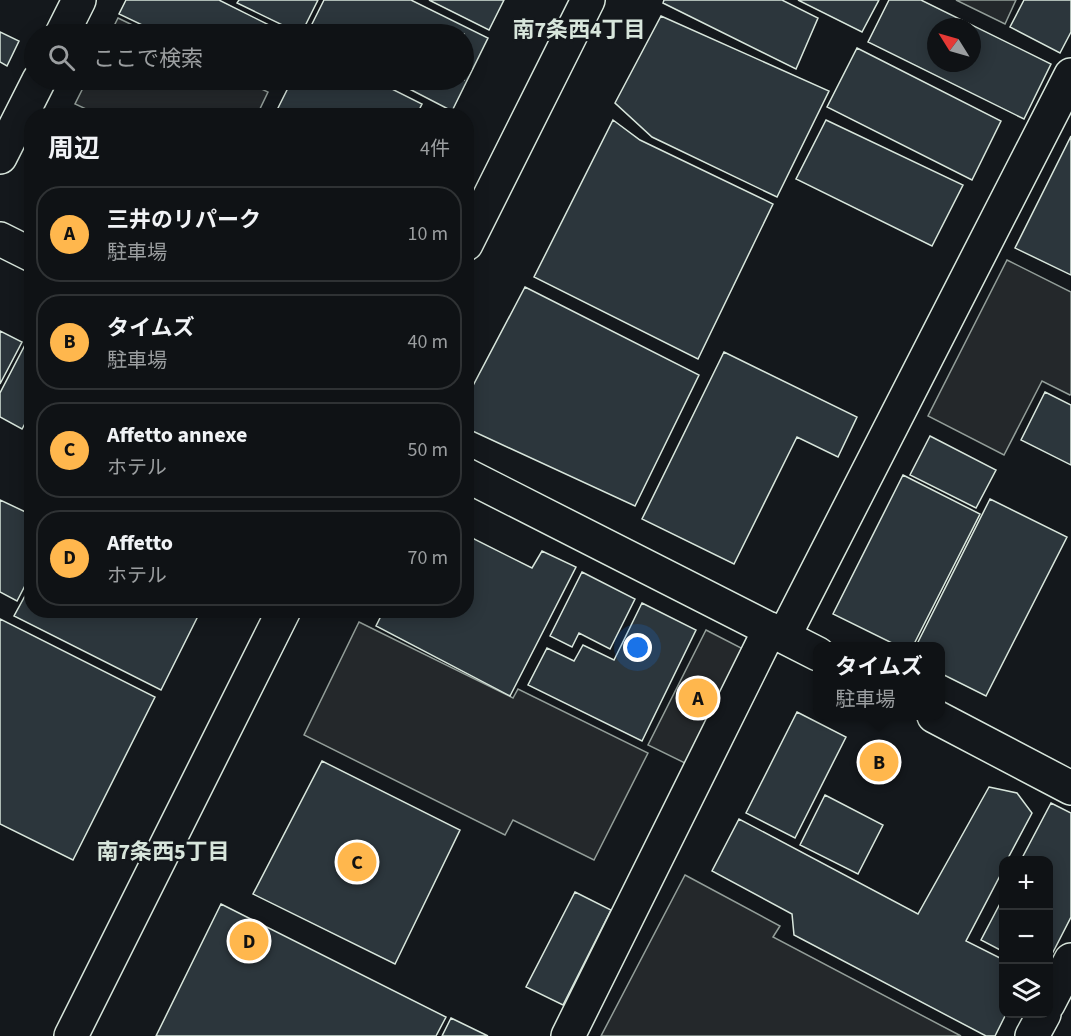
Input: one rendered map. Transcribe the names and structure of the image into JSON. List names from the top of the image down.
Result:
{
  "districts": ["南7条西4丁目", "南7条西5丁目"],
  "north": "top left",
  "page": {
    "search": "ここで検索",
    "heading": ["周辺", "4件"],
    "list": [
      {
        "mark": "A",
        "name": "三井のリパーク",
        "note": "駐車場",
        "value": "10 m"
      },
      {
        "mark": "B",
        "name": "タイムズ",
        "note": "駐車場",
        "value": "40 m"
      },
      {
        "mark": "C",
        "name": "Affetto annexe",
        "note": "ホテル",
        "value": "50 m"
      },
      {
        "mark": "D",
        "name": "Affetto",
        "note": "ホテル",
        "value": "70 m"
      }
    ],
    "popup": ["タイムズ", "駐車場"],
    "pins": [
      "A",
      "B",
      "C",
      "D"
    ],
    "map_buttons": ["+", "−"]
  }
}
